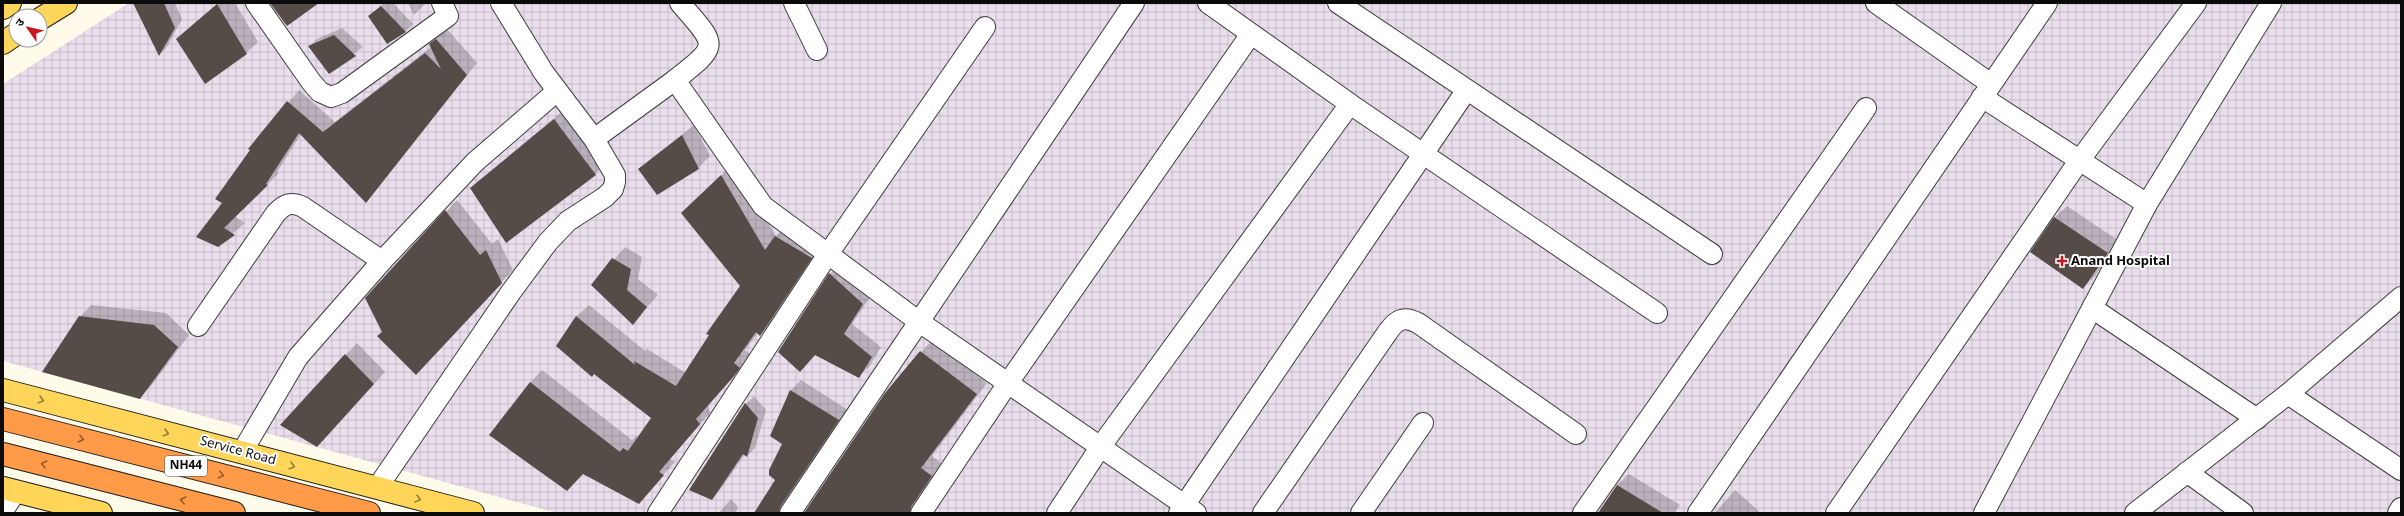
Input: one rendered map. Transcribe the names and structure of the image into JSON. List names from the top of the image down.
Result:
{
  "streets": {
    "highway": ["NH44"],
    "main road": ["Service Road"]
  },
  "one_way": ["Service Road"],
  "places": {
    "health": ["Anand Hospital"]
  },
  "north": "top left"
}
